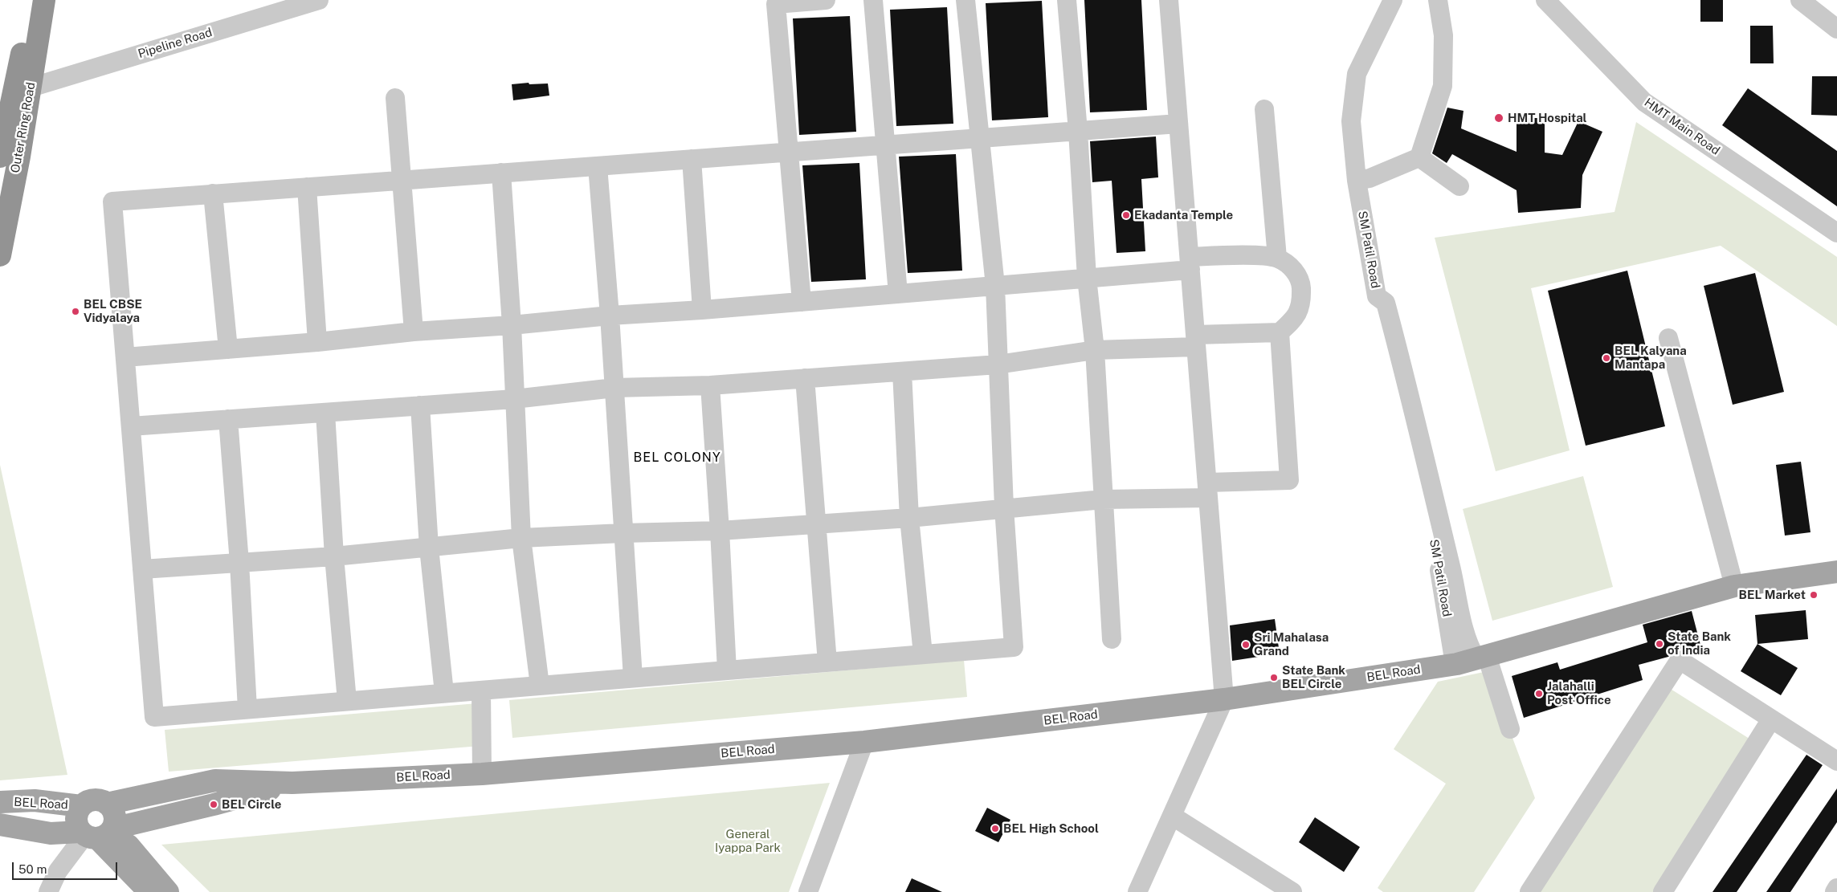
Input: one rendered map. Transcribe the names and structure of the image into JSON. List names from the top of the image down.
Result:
{
  "streets": {
    "highway": ["Outer Ring Road"],
    "main road": ["BEL Road"],
    "street": ["Pipeline Road", "HMT Main Road", "SM Patil Road"]
  },
  "crossings": [
    ["Pipeline Road", "Outer Ring Road"],
    ["SM Patil Road", "BEL Road"]
  ],
  "districts": ["BEL COLONY"],
  "parks": ["General Iyappa Park"],
  "places": [
    "HMT Hospital",
    "Ekadanta Temple",
    "BEL CBSE Vidyalaya",
    "BEL Kalyana Mantapa",
    "BEL Market",
    "State Bank of India",
    "Sri Mahalasa Grand",
    "State Bank BEL Circle",
    "Jalahalli Post Office",
    "BEL Circle",
    "BEL High School"
  ],
  "scale_bar": "50 m"
}
